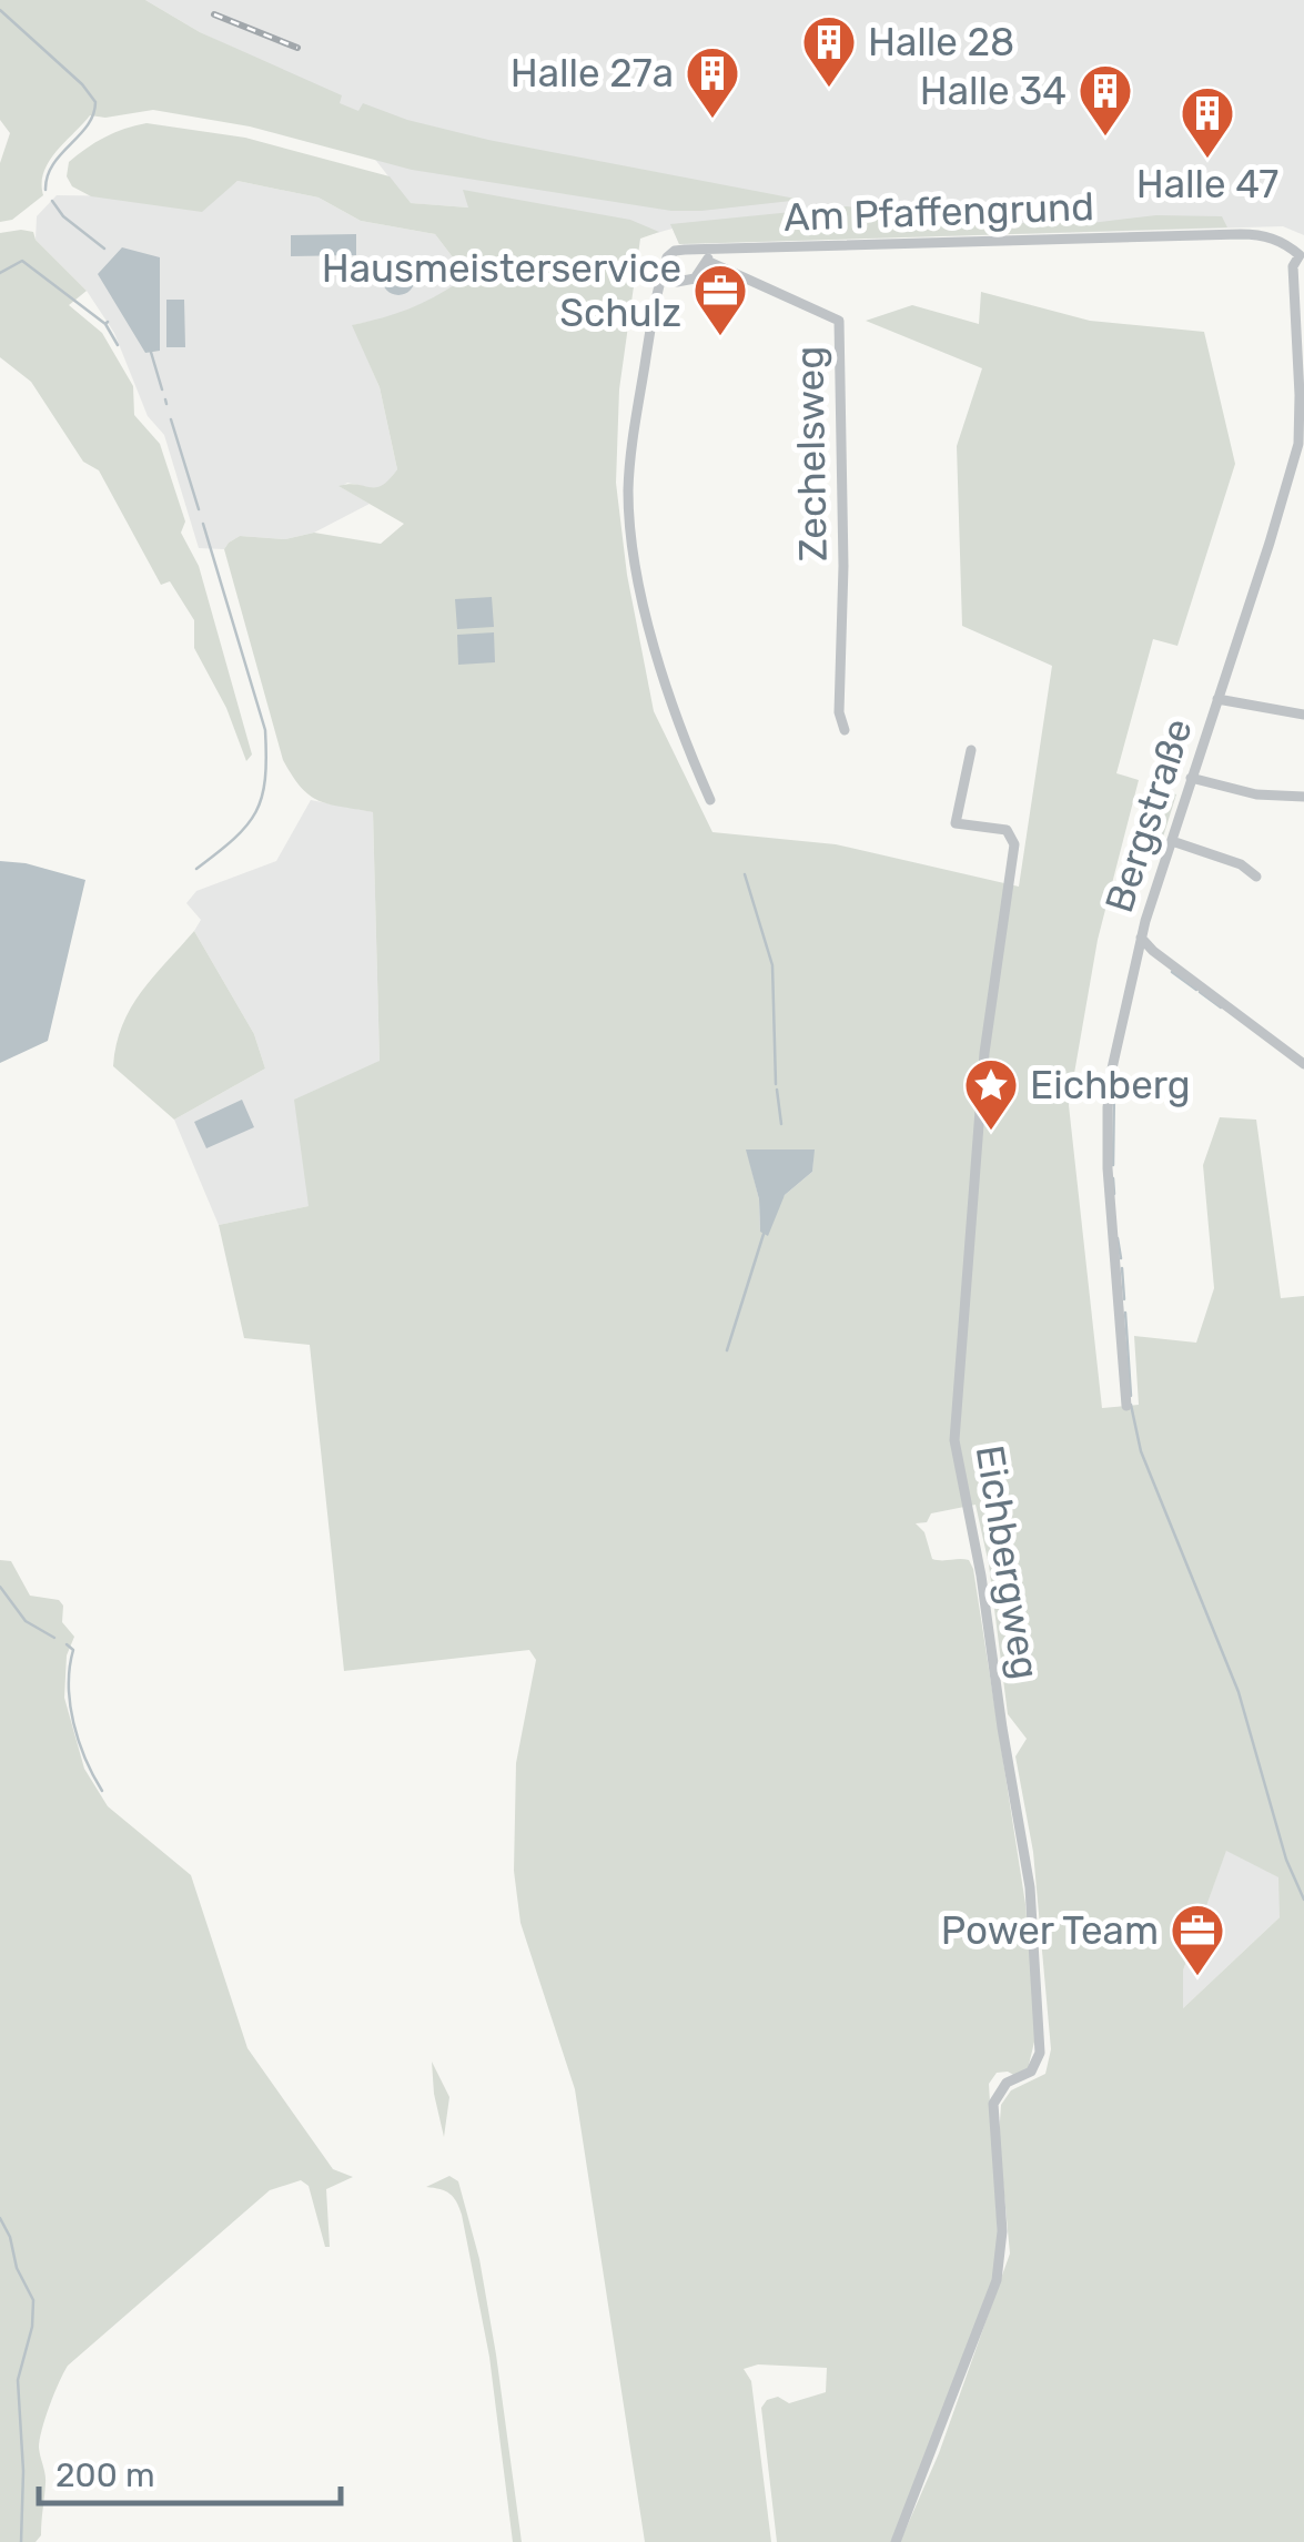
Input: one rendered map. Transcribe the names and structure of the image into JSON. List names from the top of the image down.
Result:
{
  "streets": {
    "street": [
      "Am Pfaffengrund",
      "Zechelsweg",
      "Bergstraße",
      "Eichbergweg"
    ]
  },
  "crossings": [
    ["Am Pfaffengrund", "Zechelsweg"],
    ["Am Pfaffengrund", "Bergstraße"]
  ],
  "places": {
    "building": [
      "Halle 28",
      "Halle 27a",
      "Halle 34",
      "Halle 47"
    ],
    "office": ["Hausmeisterservice Schulz", "Power Team"],
    "place": ["Eichberg"]
  },
  "scale_bar": "200 m"
}
